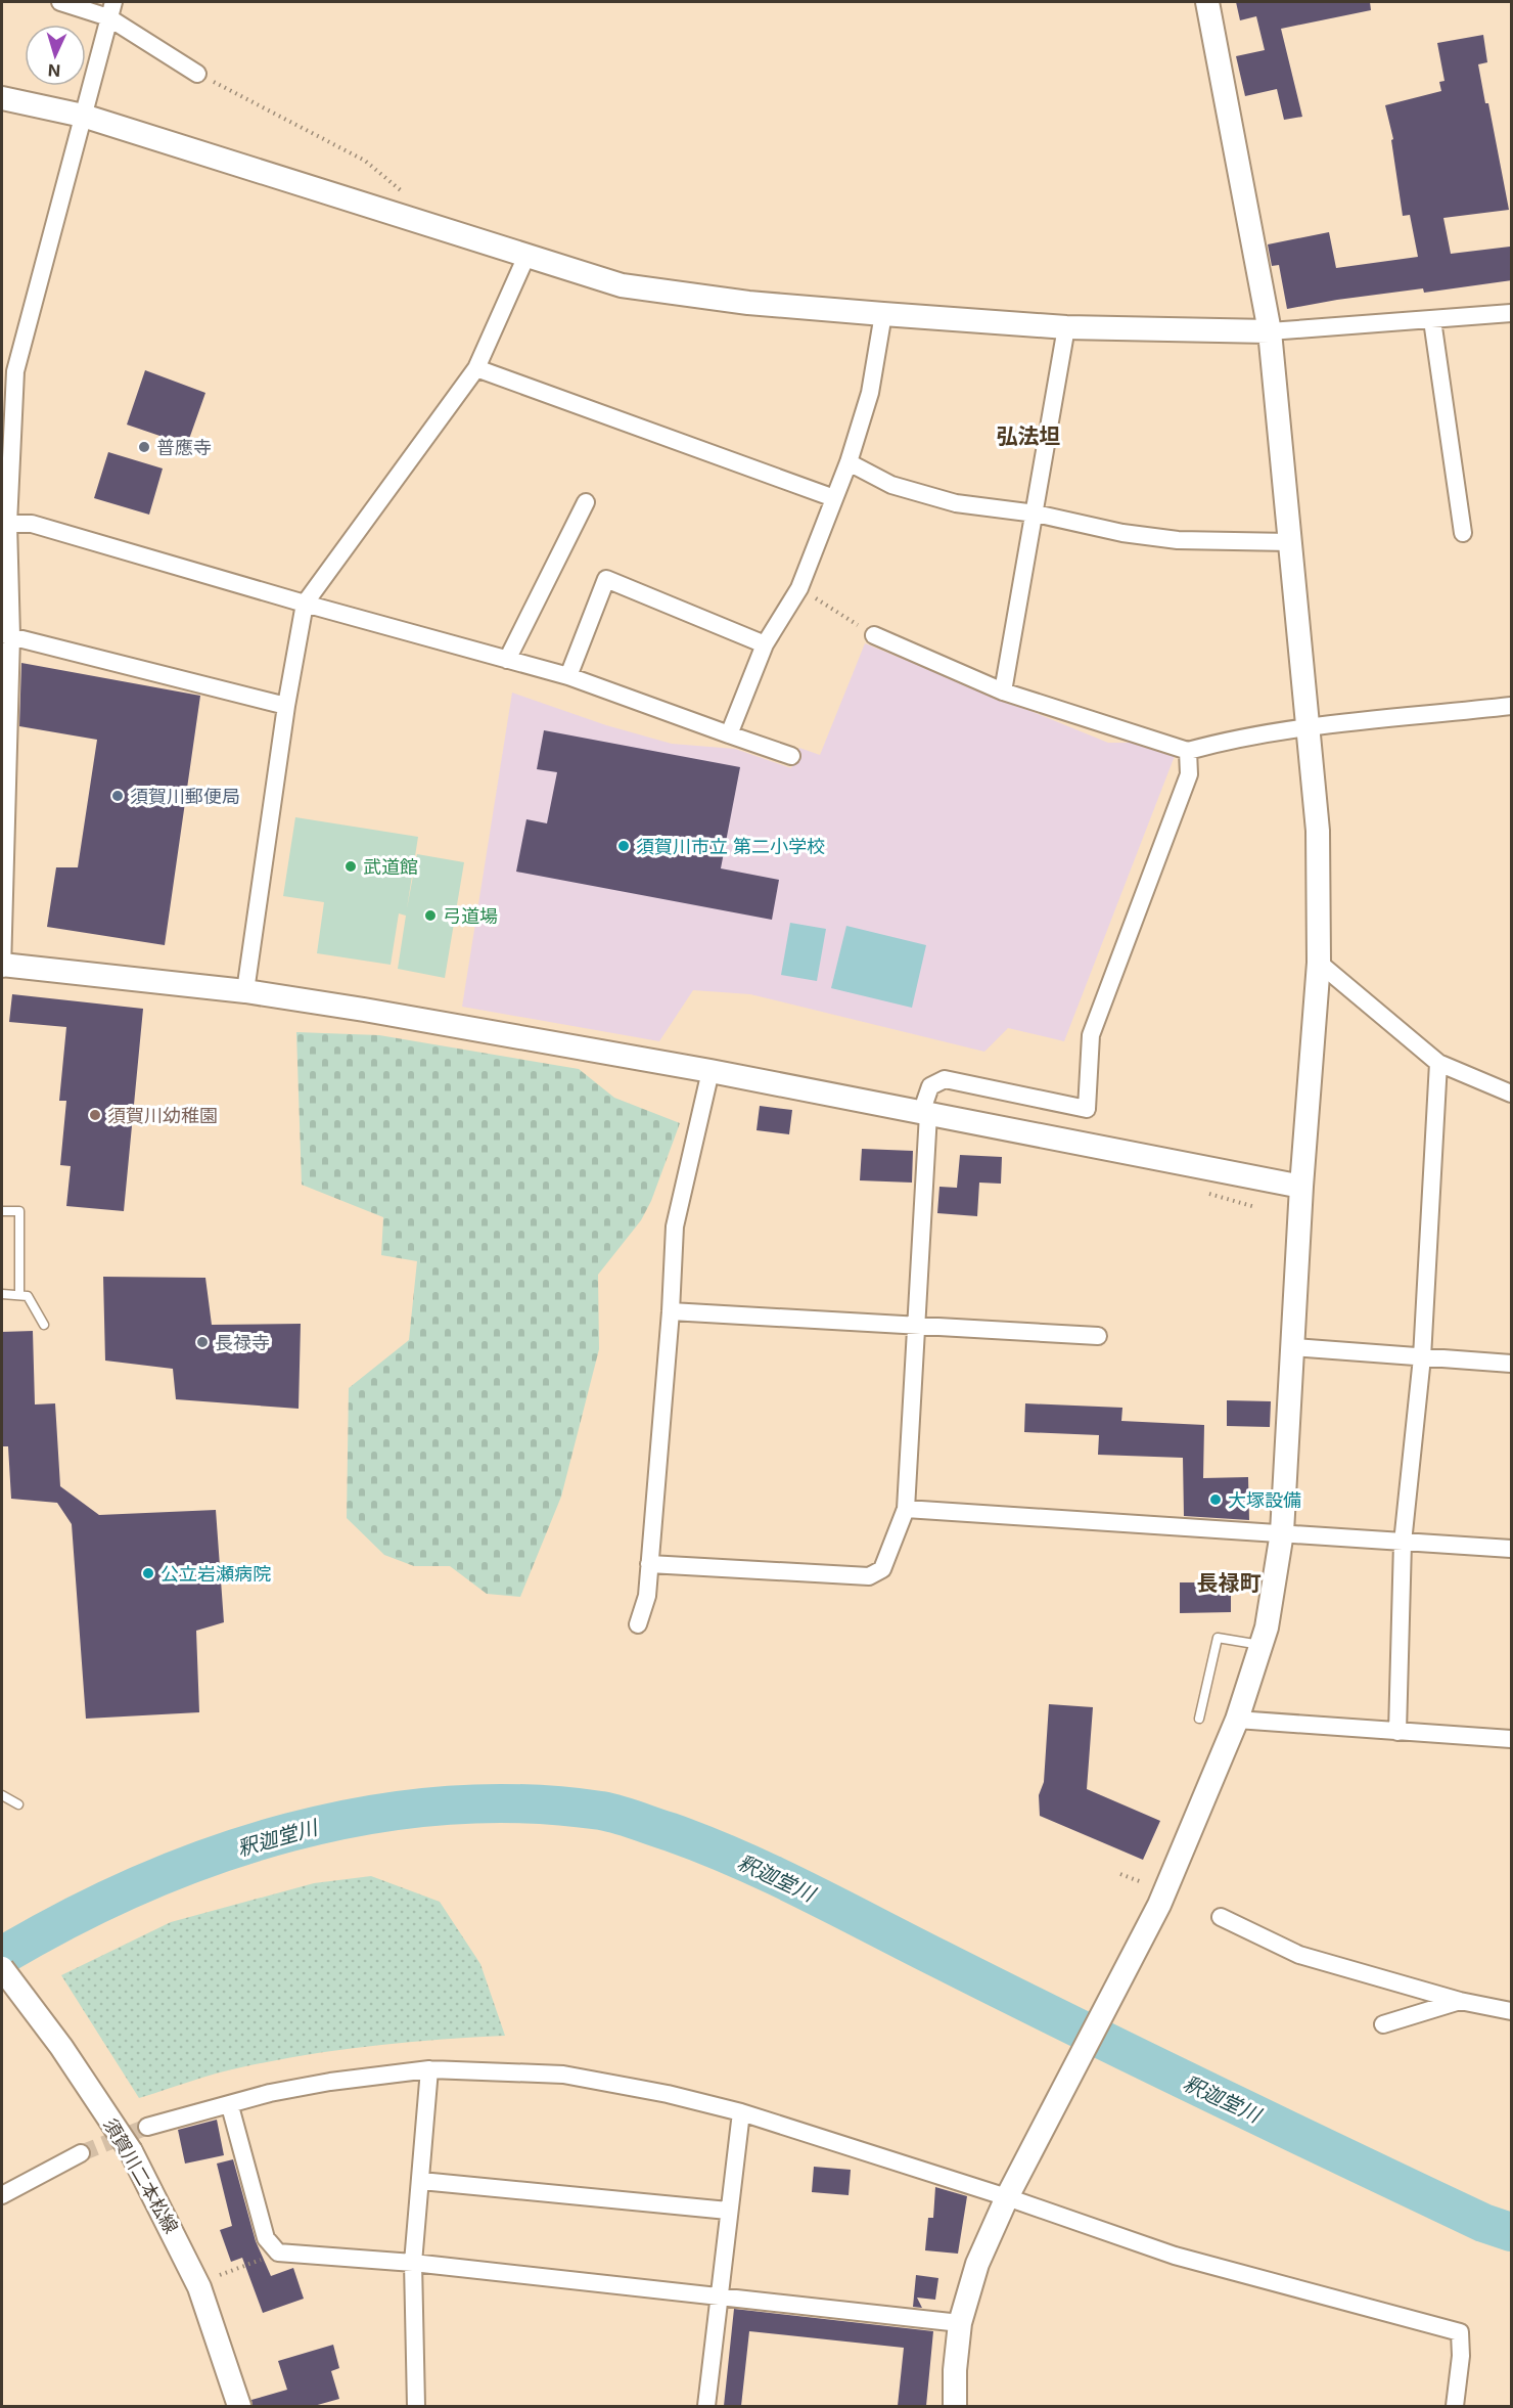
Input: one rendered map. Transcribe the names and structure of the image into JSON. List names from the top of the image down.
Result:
{
  "streets": {
    "street": ["須賀川二本松線"]
  },
  "districts": ["弘法坦", "長禄町"],
  "water": ["釈迦堂川"],
  "places": [
    "普應寺",
    "須賀川郵便局",
    "須賀川市立 第二小学校",
    "武道館",
    "弓道場",
    "須賀川幼稚園",
    "長禄寺",
    "大塚設備",
    "公立岩瀬病院"
  ],
  "north": "bottom"
}
